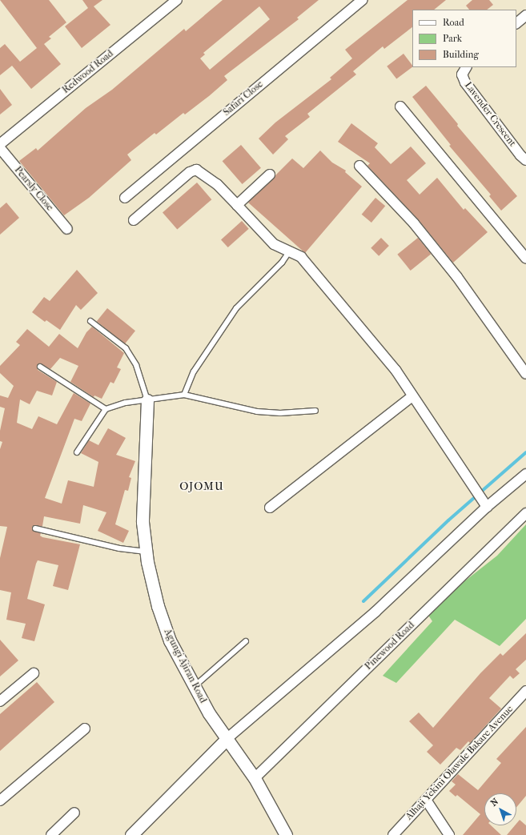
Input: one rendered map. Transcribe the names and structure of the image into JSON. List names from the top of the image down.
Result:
{
  "streets": {
    "street": [
      "Redwood Road",
      "Safari Close",
      "Lavender Crescent",
      "Pearsly Close",
      "Pinewood Road",
      "Agungi Ajiran Road",
      "Alhaji Yekini Olawale Bakare Avenue"
    ]
  },
  "crossings": [
    ["Pinewood Road", "Agungi Ajiran Road"]
  ],
  "districts": ["OJOMU"],
  "legend": ["Road", "Park", "Building"],
  "north": "top left"
}
